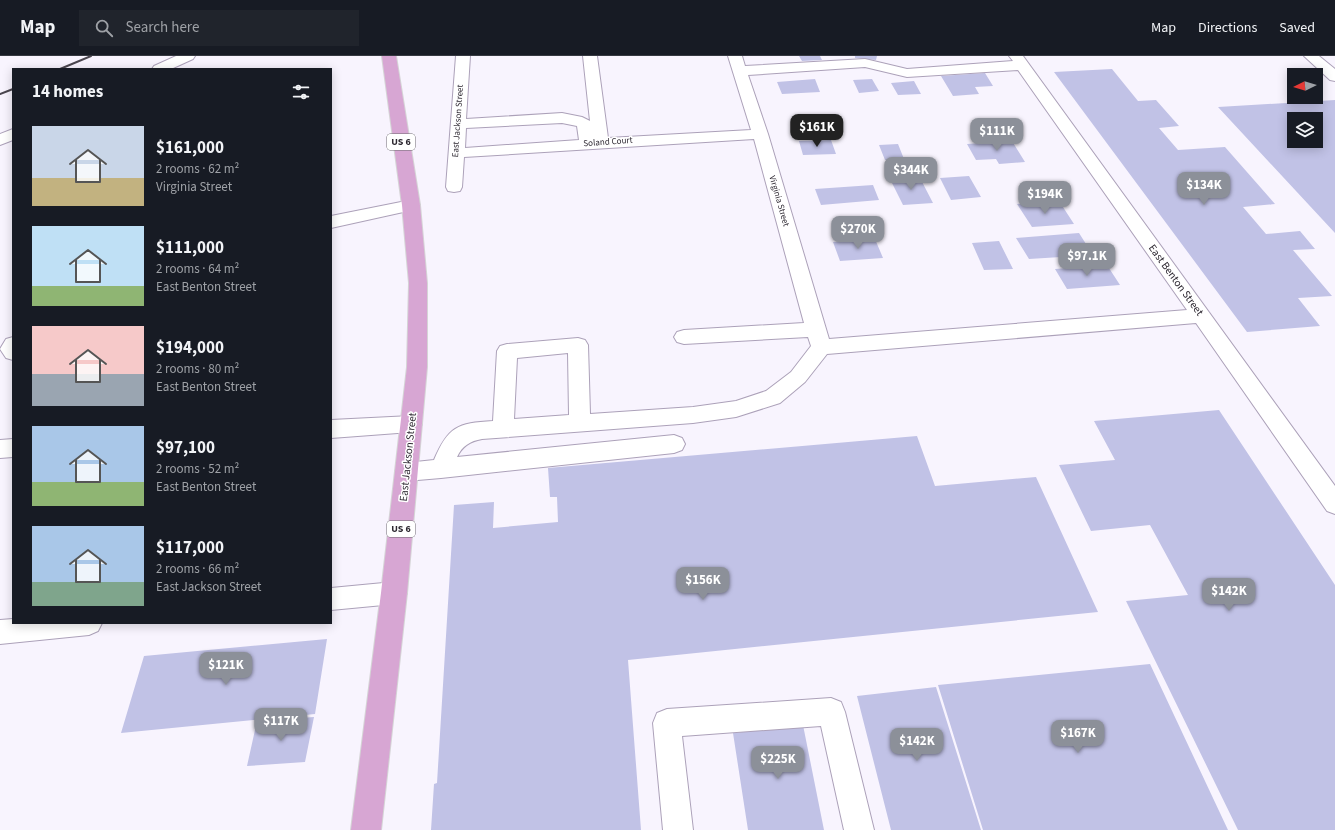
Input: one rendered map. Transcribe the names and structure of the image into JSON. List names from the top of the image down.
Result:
{
  "streets": {
    "main road": ["East Jackson Street", "US 6"],
    "street": ["Soland Court", "Virginia Street", "East Benton Street"]
  },
  "crossings": [
    ["East Jackson Street", "US 6"],
    ["East Jackson Street", "Soland Court"],
    ["Soland Court", "Virginia Street"]
  ],
  "north": "left",
  "page": {
    "header": "Map",
    "search": "Search here",
    "nav": ["Map", "Directions", "Saved"],
    "heading": "14 homes",
    "price": [
      "$161K",
      "$111K",
      "$344K",
      "$134K",
      "$194K",
      "$270K",
      "$97.1K",
      "$156K",
      "$142K",
      "$121K",
      "$117K",
      "$167K",
      "$142K",
      "$225K"
    ],
    "list": [
      {
        "name": "$161,000",
        "note": "2 rooms · 62 m² · Virginia Street"
      },
      {
        "name": "$111,000",
        "note": "2 rooms · 64 m² · East Benton Street"
      },
      {
        "name": "$194,000",
        "note": "2 rooms · 80 m² · East Benton Street"
      },
      {
        "name": "$97,100",
        "note": "2 rooms · 52 m² · East Benton Street"
      },
      {
        "name": "$117,000",
        "note": "2 rooms · 66 m² · East Jackson Street"
      }
    ]
  }
}
